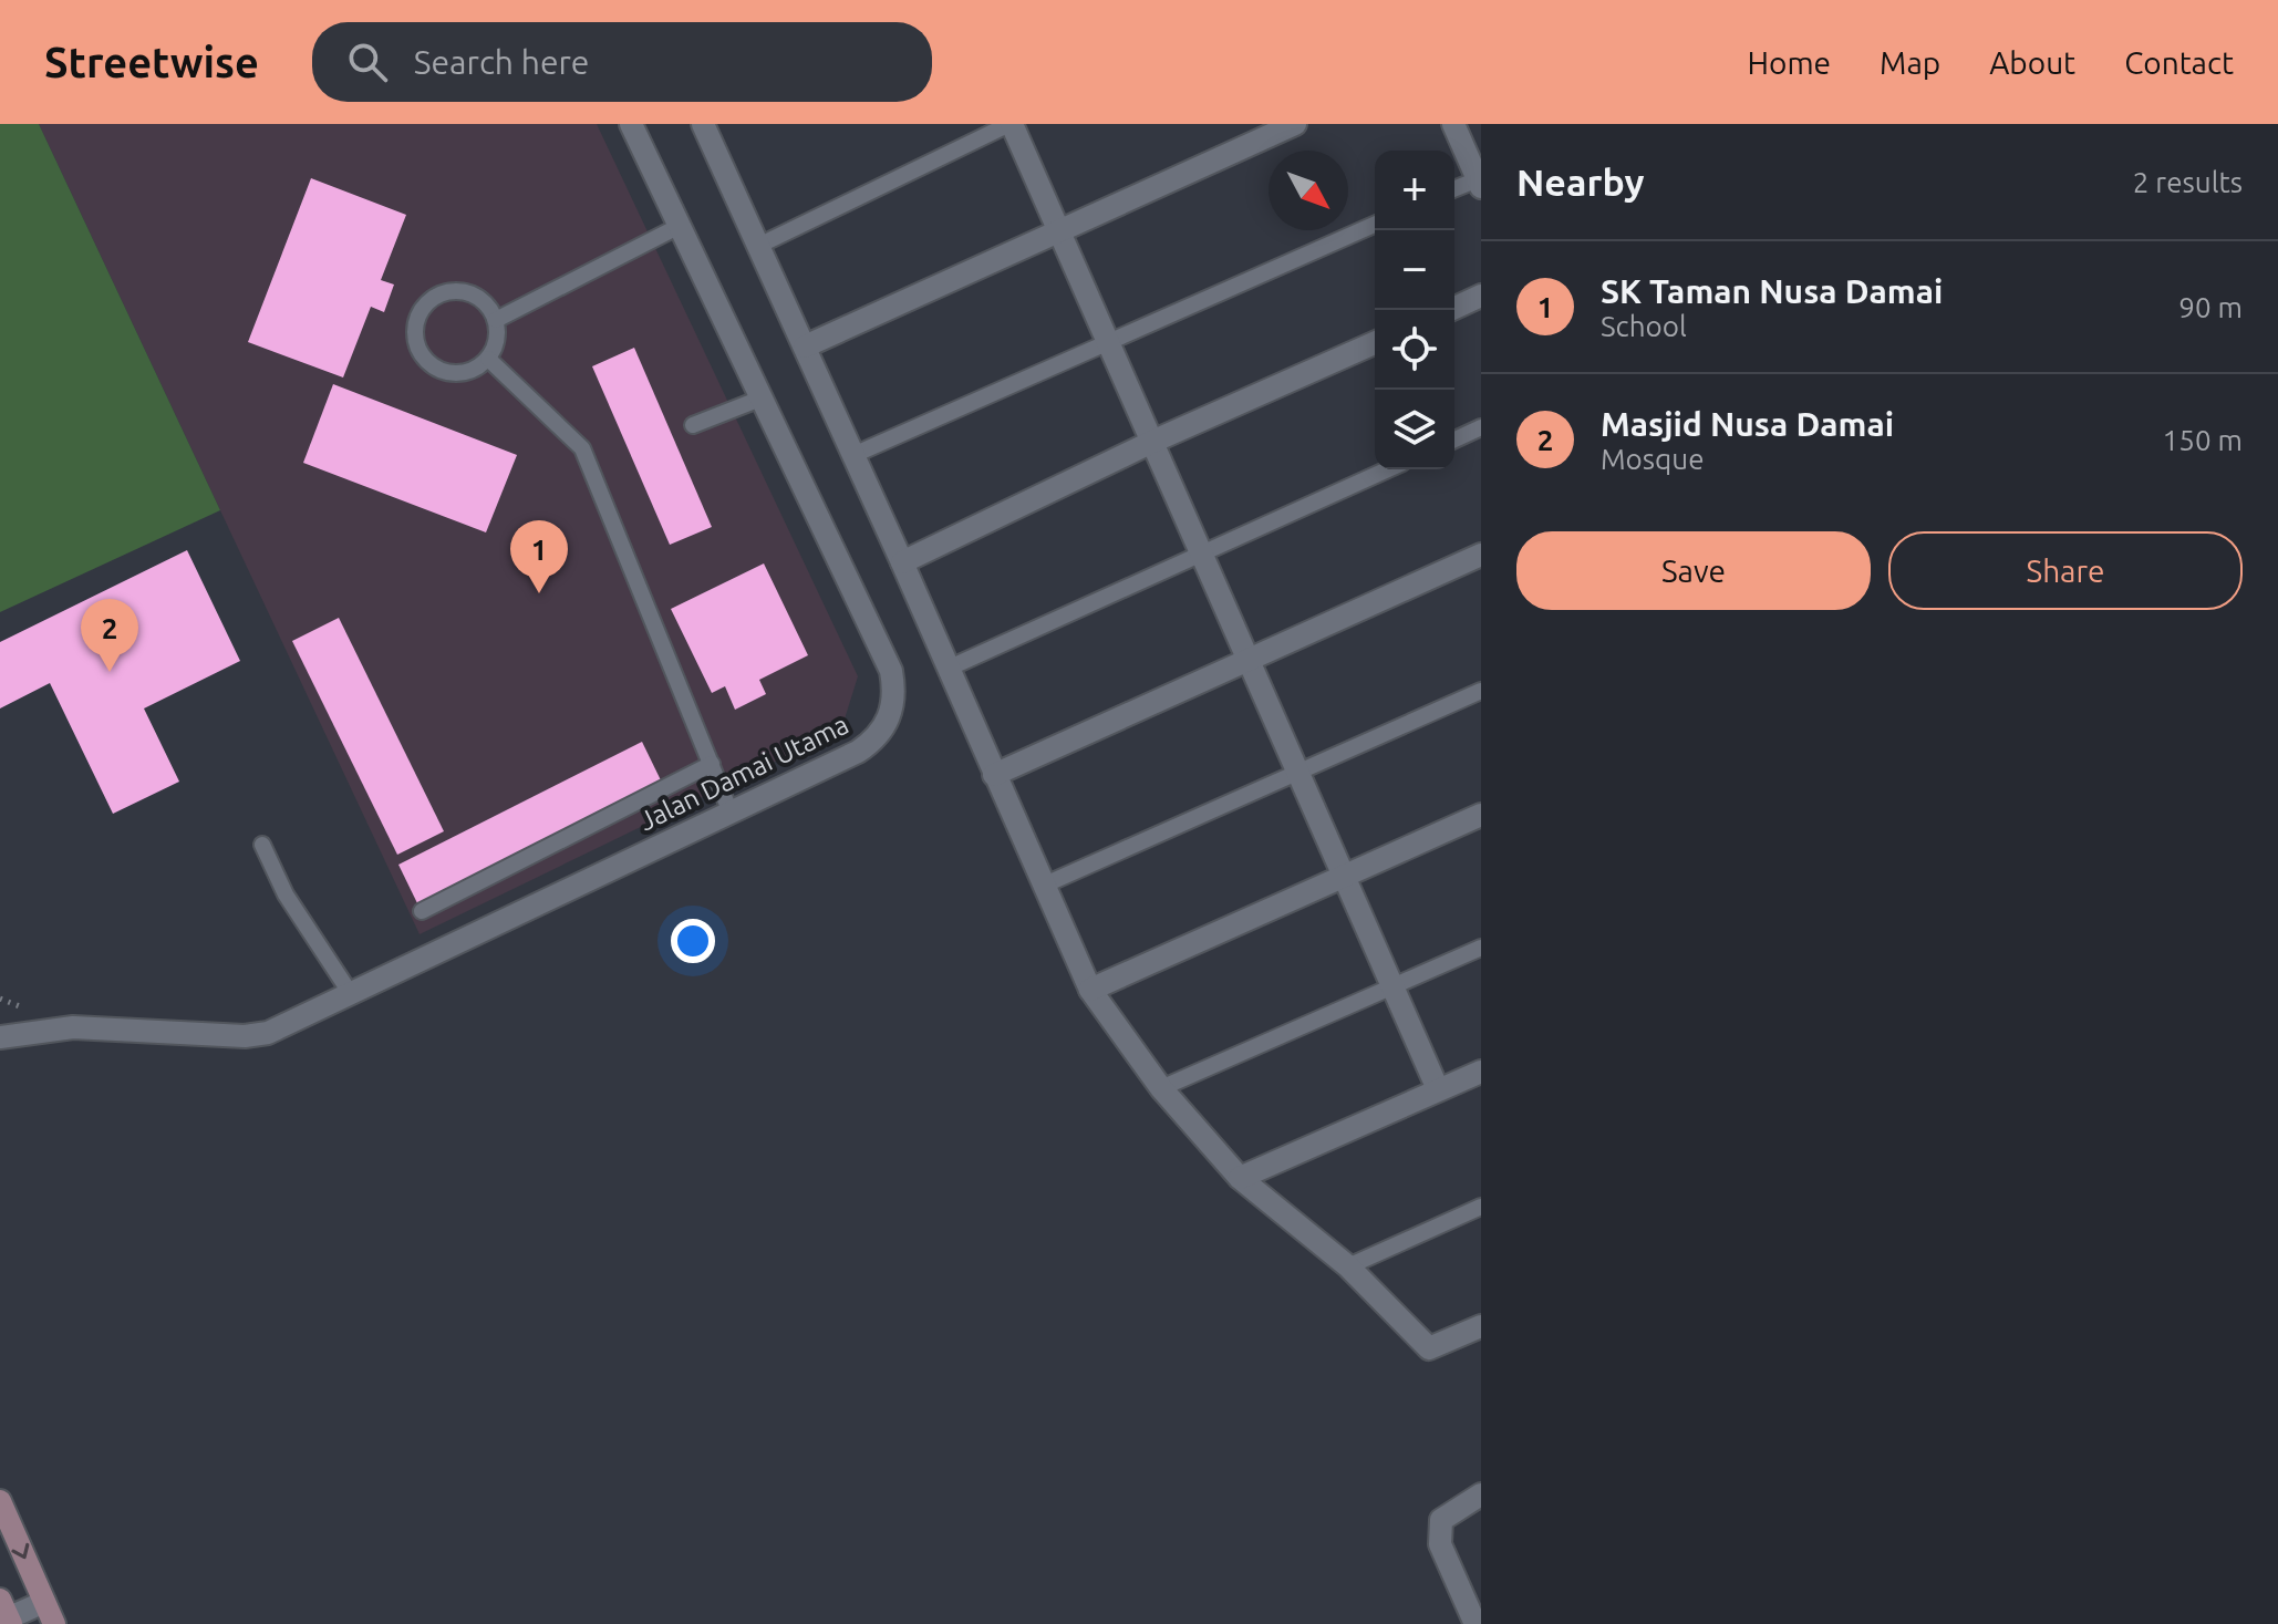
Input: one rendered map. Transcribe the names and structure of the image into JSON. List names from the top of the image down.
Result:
{
  "streets": {
    "street": ["Jalan Damai Utama"]
  },
  "north": "bottom right",
  "page": {
    "header": "Streetwise",
    "search": "Search here",
    "nav": [
      "Home",
      "Map",
      "About",
      "Contact"
    ],
    "heading": ["Nearby", "2 results"],
    "map_buttons": ["+", "−"],
    "list": [
      {
        "mark": "1",
        "name": "SK Taman Nusa Damai",
        "note": "School",
        "value": "90 m"
      },
      {
        "mark": "2",
        "name": "Masjid Nusa Damai",
        "note": "Mosque",
        "value": "150 m"
      }
    ],
    "buttons": ["Save", "Share"],
    "pins": ["1", "2"]
  }
}
